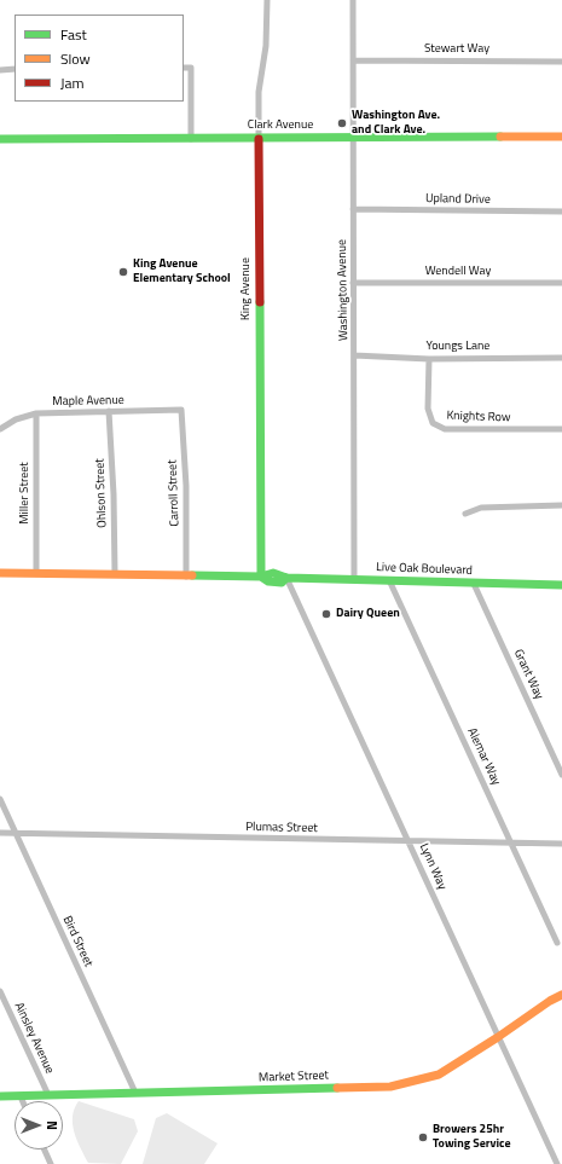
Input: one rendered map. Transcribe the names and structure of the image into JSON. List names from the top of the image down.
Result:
{
  "streets": {
    "main road": [
      "Clark Avenue",
      "King Avenue",
      "Live Oak Boulevard",
      "Market Street"
    ],
    "street": [
      "Stewart Way",
      "Upland Drive",
      "Wendell Way",
      "Washington Avenue",
      "Youngs Lane",
      "Maple Avenue",
      "Knights Row",
      "Miller Street",
      "Ohlson Street",
      "Carroll Street",
      "Grant Way",
      "Alemar Way",
      "Plumas Street",
      "Lynn Way",
      "Bird Street",
      "Ainsley Avenue"
    ]
  },
  "crossings": [
    ["Stewart Way", "Washington Avenue"],
    ["Clark Avenue", "King Avenue"],
    ["Clark Avenue", "Washington Avenue"],
    ["Upland Drive", "Washington Avenue"],
    ["Wendell Way", "Washington Avenue"],
    ["King Avenue", "Live Oak Boulevard"],
    ["Washington Avenue", "Youngs Lane"],
    ["Washington Avenue", "Live Oak Boulevard"],
    ["Youngs Lane", "Knights Row"],
    ["Maple Avenue", "Miller Street"],
    ["Maple Avenue", "Ohlson Street"],
    ["Maple Avenue", "Carroll Street"],
    ["Miller Street", "Live Oak Boulevard"],
    ["Ohlson Street", "Live Oak Boulevard"],
    ["Carroll Street", "Live Oak Boulevard"],
    ["Live Oak Boulevard", "Grant Way"],
    ["Live Oak Boulevard", "Alemar Way"],
    ["Live Oak Boulevard", "Lynn Way"],
    ["Alemar Way", "Plumas Street"],
    ["Plumas Street", "Lynn Way"],
    ["Plumas Street", "Bird Street"],
    ["Lynn Way", "Market Street"],
    ["Bird Street", "Market Street"],
    ["Ainsley Avenue", "Market Street"]
  ],
  "places": [
    "Washington Ave. and Clark Ave.",
    "King Avenue Elementary School",
    "Dairy Queen",
    "Browers 25hr Towing Service"
  ],
  "legend": ["Fast", "Slow", "Jam"],
  "north": "right"
}
